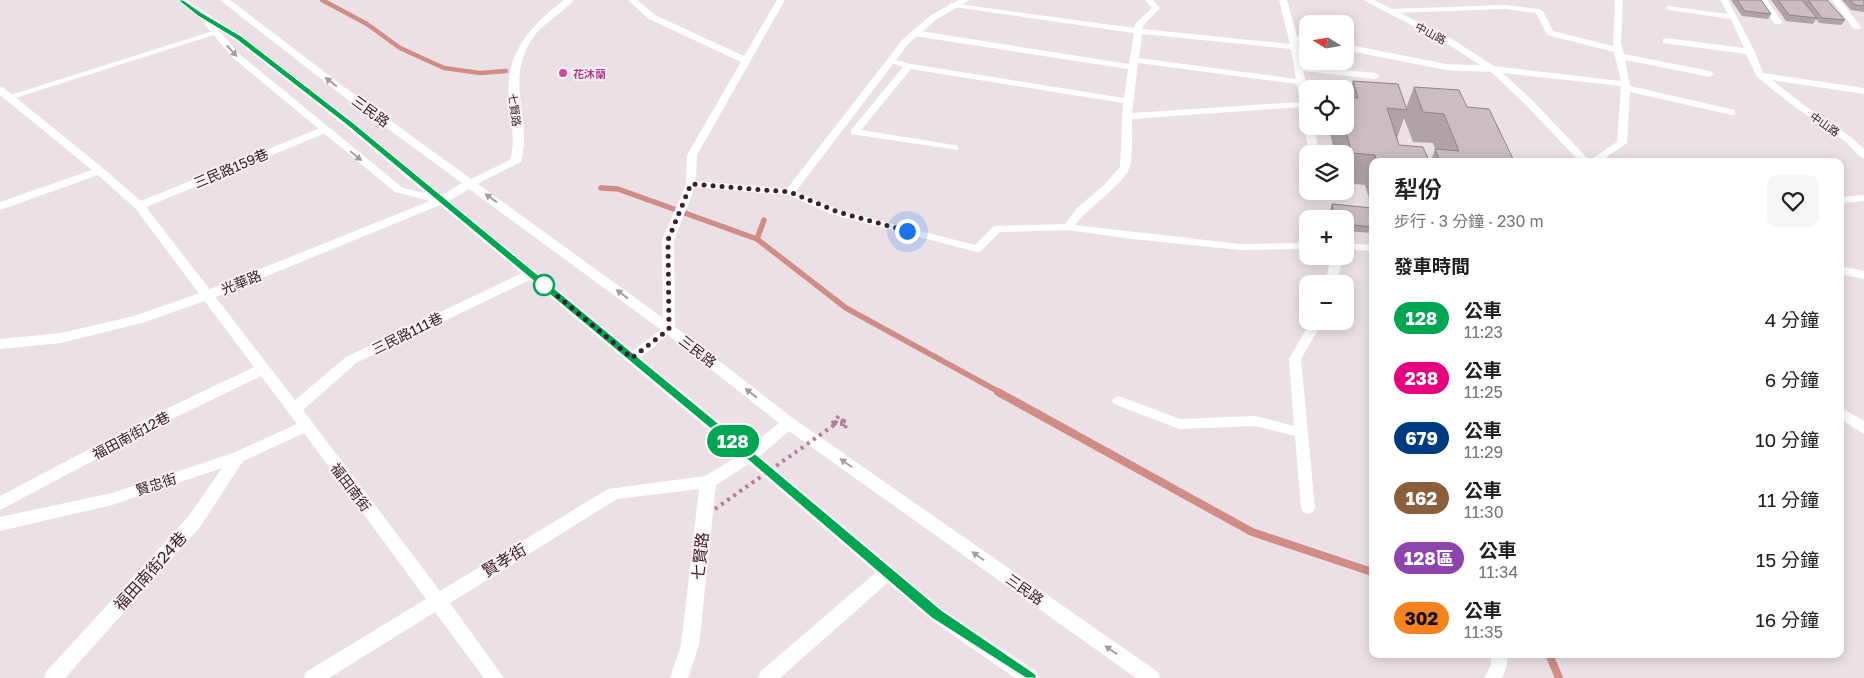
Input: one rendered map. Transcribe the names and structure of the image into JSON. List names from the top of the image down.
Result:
{
  "streets": {
    "street": [
      "中山路",
      "七賢路",
      "三民路",
      "三民路159巷",
      "光華路",
      "三民路111巷",
      "福田南街12巷",
      "賢忠街",
      "福田南街",
      "賢孝街",
      "福田南街24巷"
    ]
  },
  "crossings": [
    ["七賢路", "三民路"],
    ["七賢路", "光華路"],
    ["七賢路", "賢孝街"],
    ["三民路", "三民路159巷"],
    ["三民路", "光華路"],
    ["三民路", "三民路111巷"],
    ["三民路159巷", "福田南街"],
    ["光華路", "福田南街"],
    ["三民路111巷", "福田南街"],
    ["福田南街12巷", "福田南街"],
    ["賢忠街", "福田南街"],
    ["賢忠街", "福田南街24巷"],
    ["福田南街", "賢孝街"]
  ],
  "places": ["花沐蘭"],
  "lines": ["bus line 128"],
  "north": "left",
  "page": {
    "on_map": "128",
    "map_buttons": ["+", "−"],
    "heading": [
      ["犁份", "步行 · 3 分鐘 · 230 m"],
      "發車時間"
    ],
    "list": [
      {
        "mark": "128",
        "name": "公車",
        "note": "11:23",
        "value": "4 分鐘"
      },
      {
        "mark": "238",
        "name": "公車",
        "note": "11:25",
        "value": "6 分鐘"
      },
      {
        "mark": "679",
        "name": "公車",
        "note": "11:29",
        "value": "10 分鐘"
      },
      {
        "mark": "162",
        "name": "公車",
        "note": "11:30",
        "value": "11 分鐘"
      },
      {
        "mark": "128區",
        "name": "公車",
        "note": "11:34",
        "value": "15 分鐘"
      },
      {
        "mark": "302",
        "name": "公車",
        "note": "11:35",
        "value": "16 分鐘"
      }
    ]
  }
}
